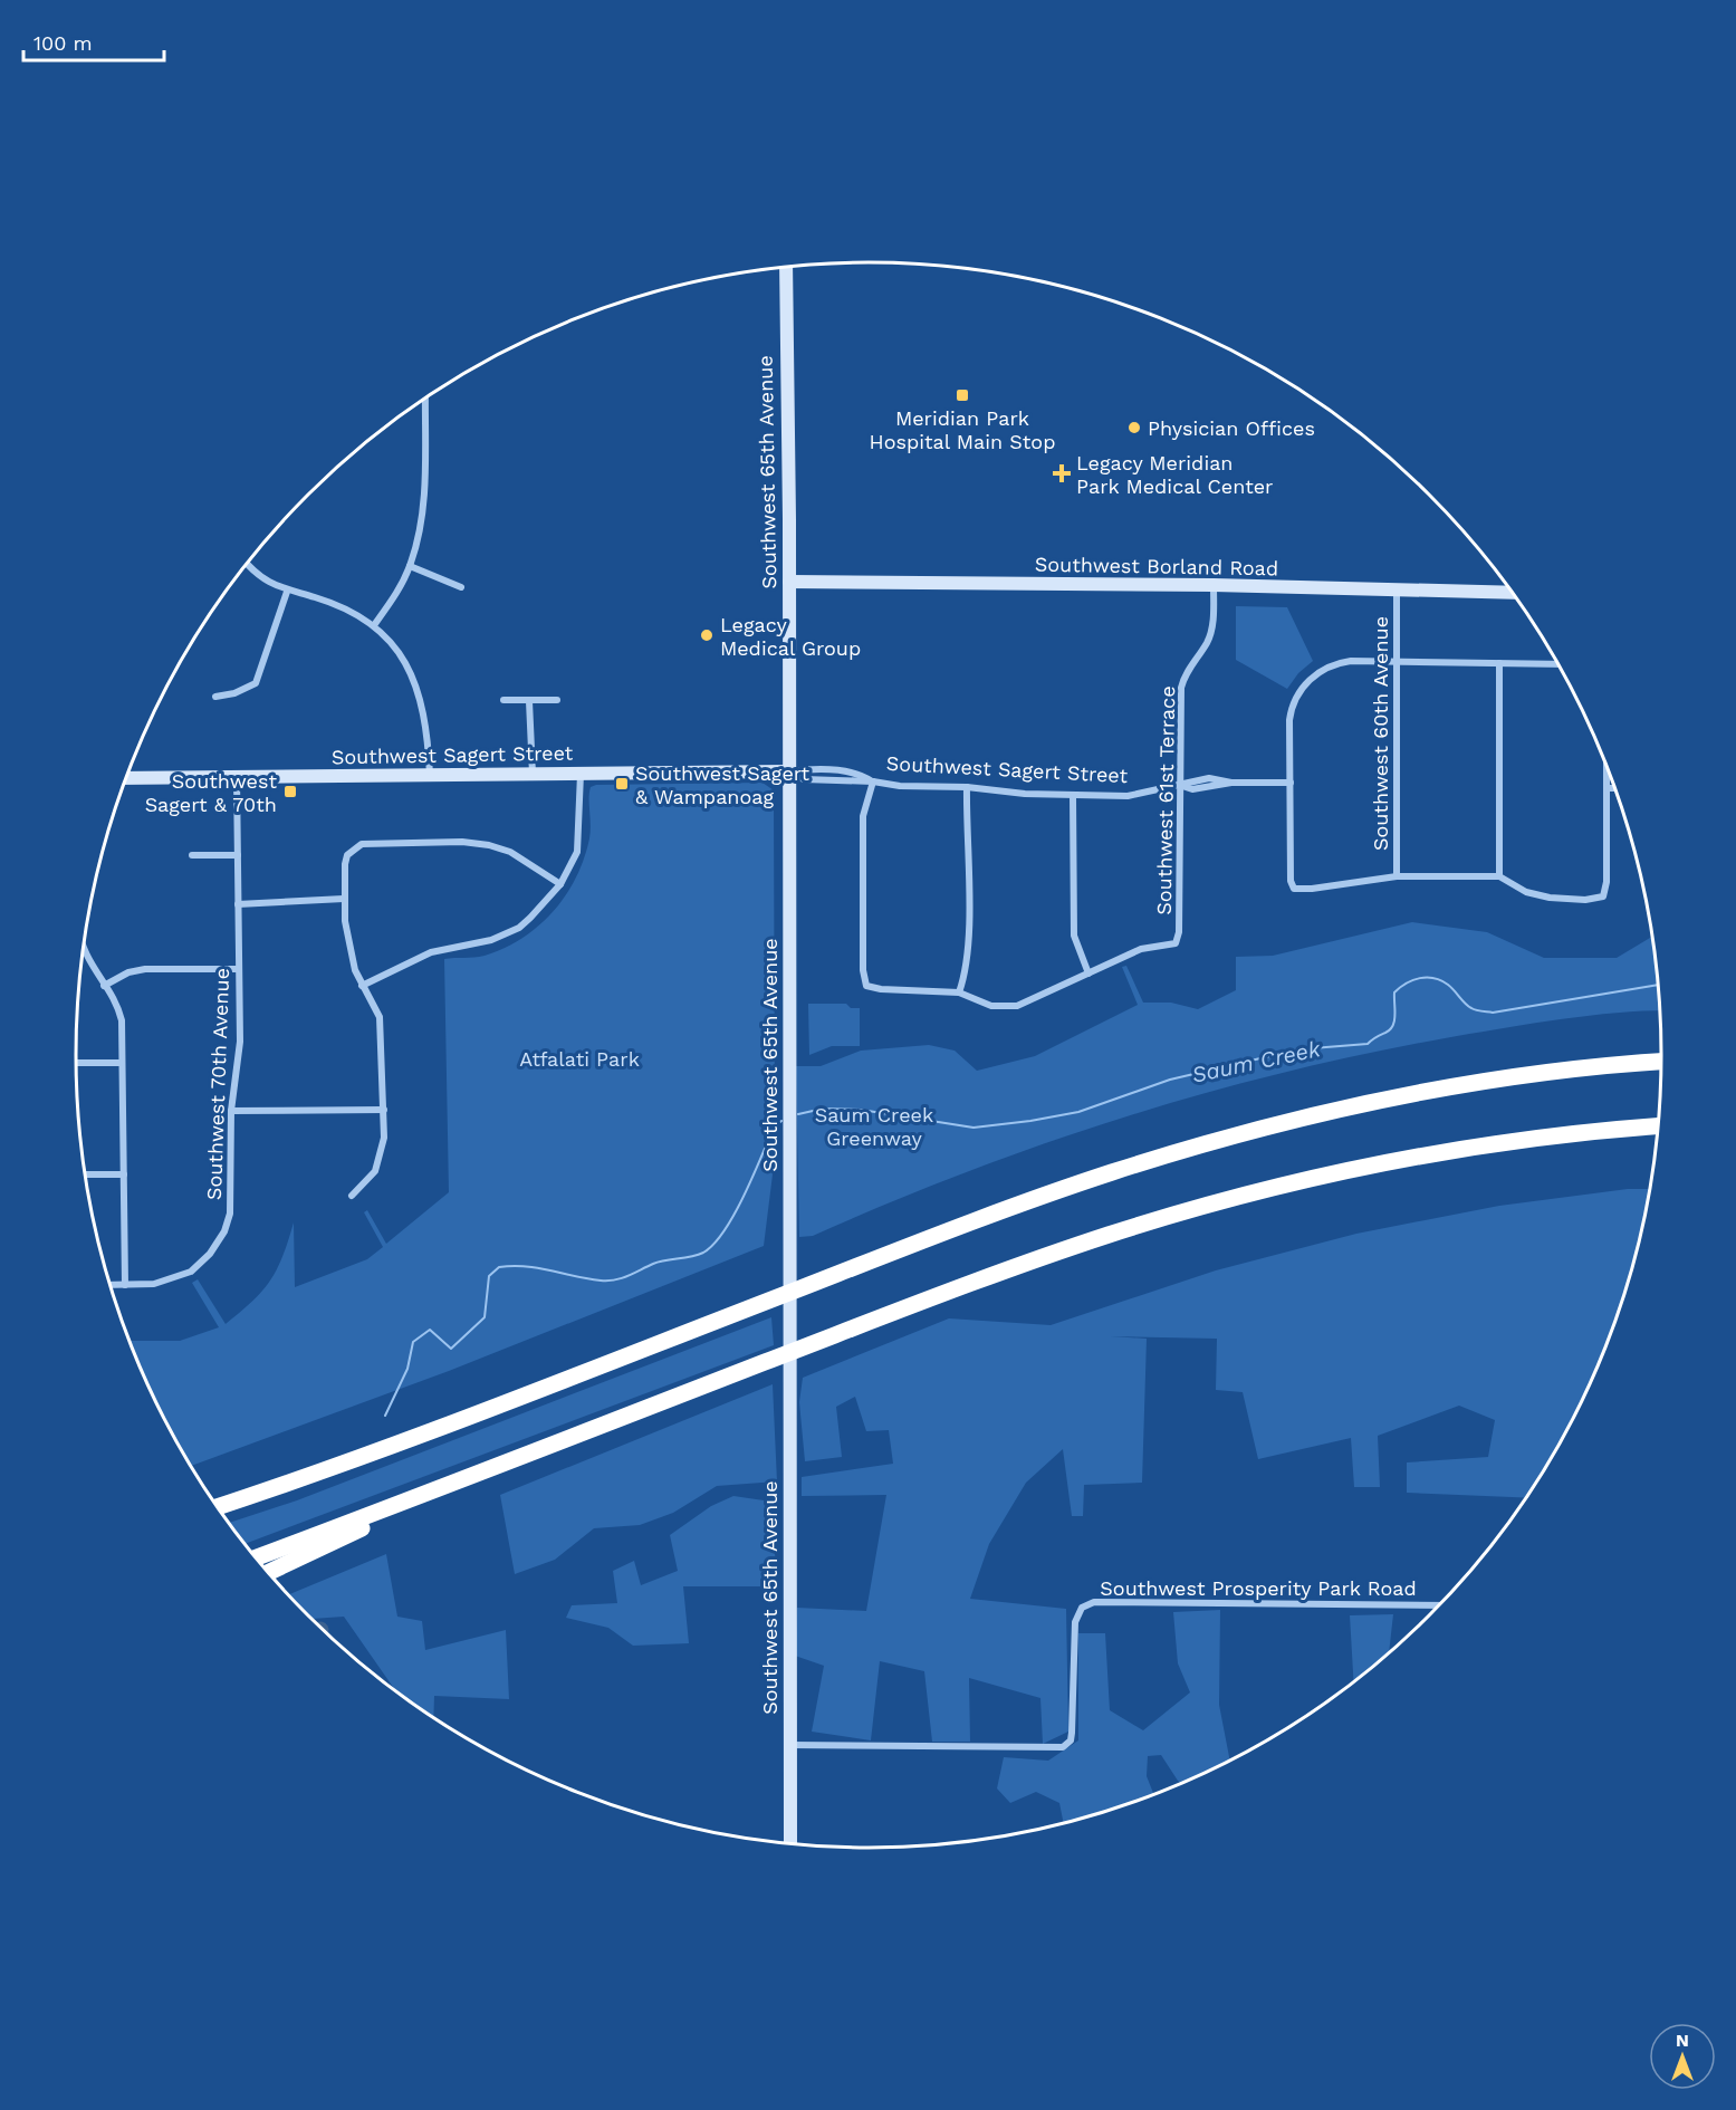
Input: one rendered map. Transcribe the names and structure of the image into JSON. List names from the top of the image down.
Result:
{
  "streets": {
    "main road": ["Southwest 65th Avenue", "Southwest Borland Road", "Southwest Sagert Street"],
    "street": [
      "Southwest 60th Avenue",
      "Southwest 61st Terrace",
      "Southwest 70th Avenue",
      "Southwest Prosperity Park Road"
    ]
  },
  "crossings": [
    ["Southwest 65th Avenue", "Southwest Borland Road"],
    ["Southwest 65th Avenue", "Southwest Sagert Street"],
    ["Southwest 65th Avenue", "Southwest Prosperity Park Road"],
    ["Southwest Borland Road", "Southwest 60th Avenue"],
    ["Southwest Borland Road", "Southwest 61st Terrace"],
    ["Southwest Sagert Street", "Southwest 61st Terrace"],
    ["Southwest Sagert Street", "Southwest 70th Avenue"]
  ],
  "water": ["Saum Creek"],
  "parks": ["Atfalati Park", "Saum Creek Greenway"],
  "places": {
    "transit": ["Meridian Park Hospital Main Stop", "Southwest Sagert & Wampanoag", "Southwest Sagert & 70th"],
    "other": ["Physician Offices", "Legacy Medical Group"],
    "health": ["Legacy Meridian Park Medical Center"]
  },
  "scale_bar": "100 m",
  "north": "top"
}
